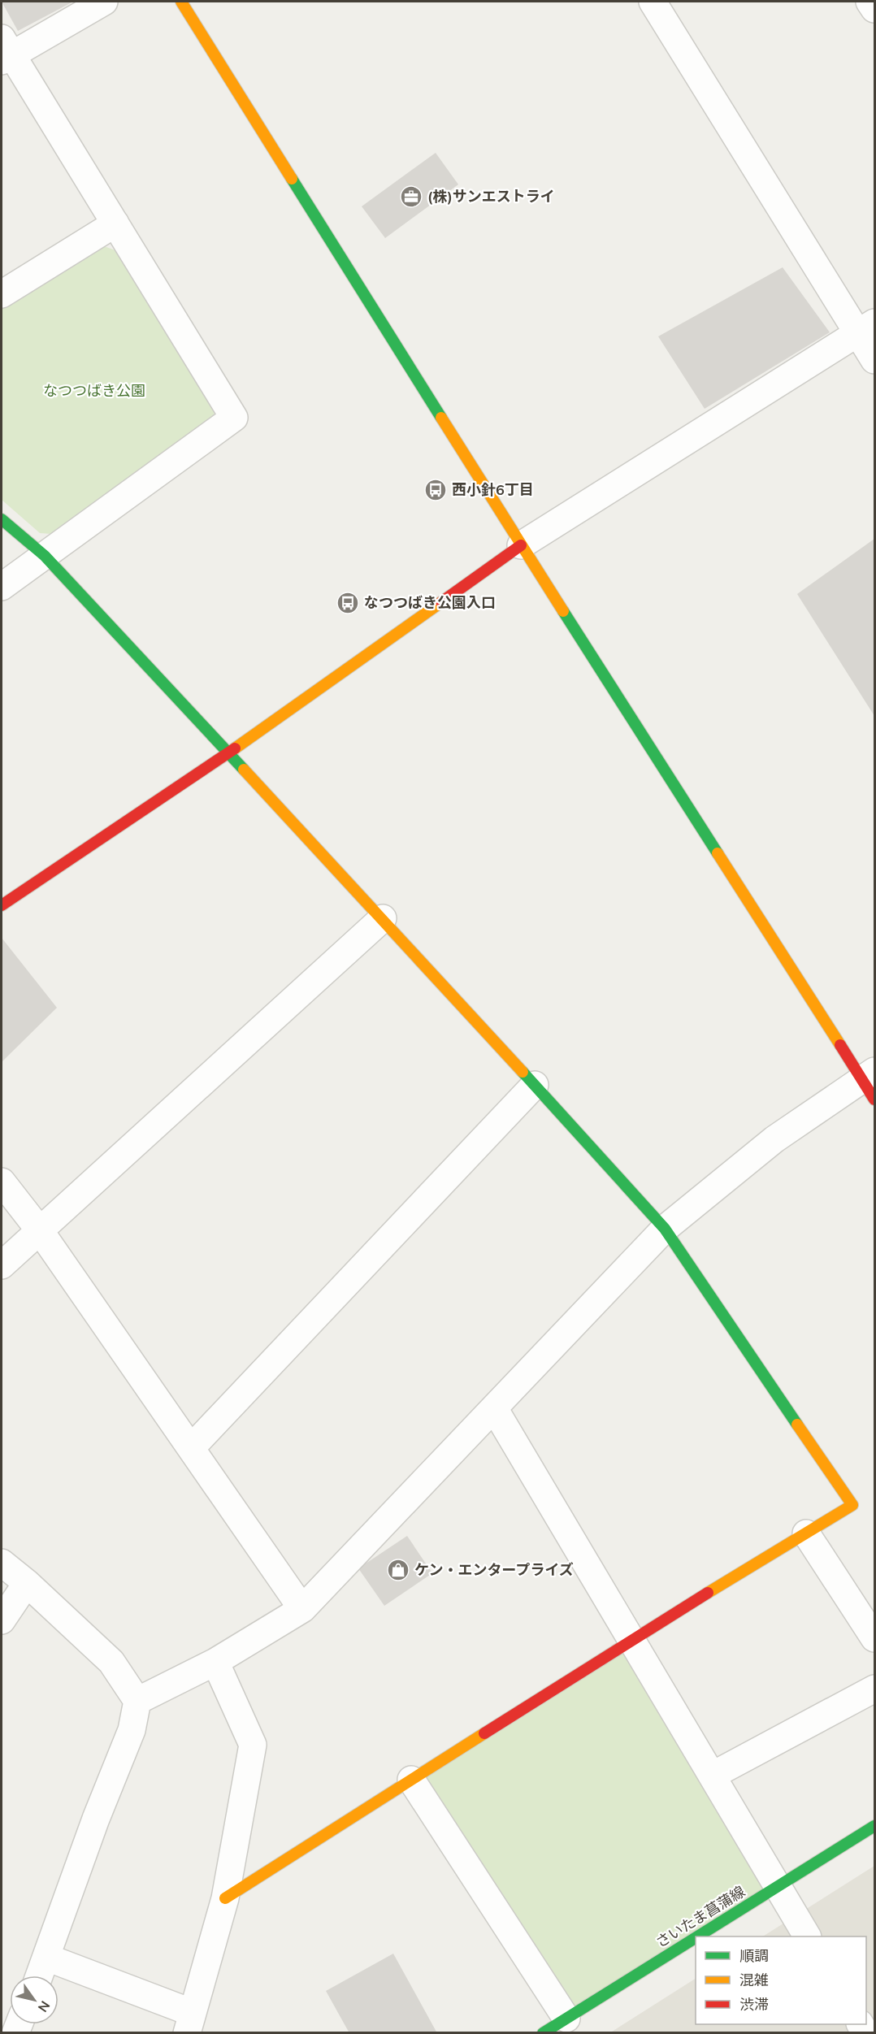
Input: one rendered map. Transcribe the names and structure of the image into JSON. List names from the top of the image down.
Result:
{
  "streets": {
    "street": ["さいたま菖蒲線"]
  },
  "parks": ["なつつばき公園"],
  "places": {
    "office": ["(株)サンエストライ"],
    "bus stop": ["西小針6丁目", "なつつばき公園入口"],
    "shop": ["ケン・エンタープライズ"]
  },
  "legend": ["順調", "混雑", "渋滞"],
  "north": "bottom right"
}
